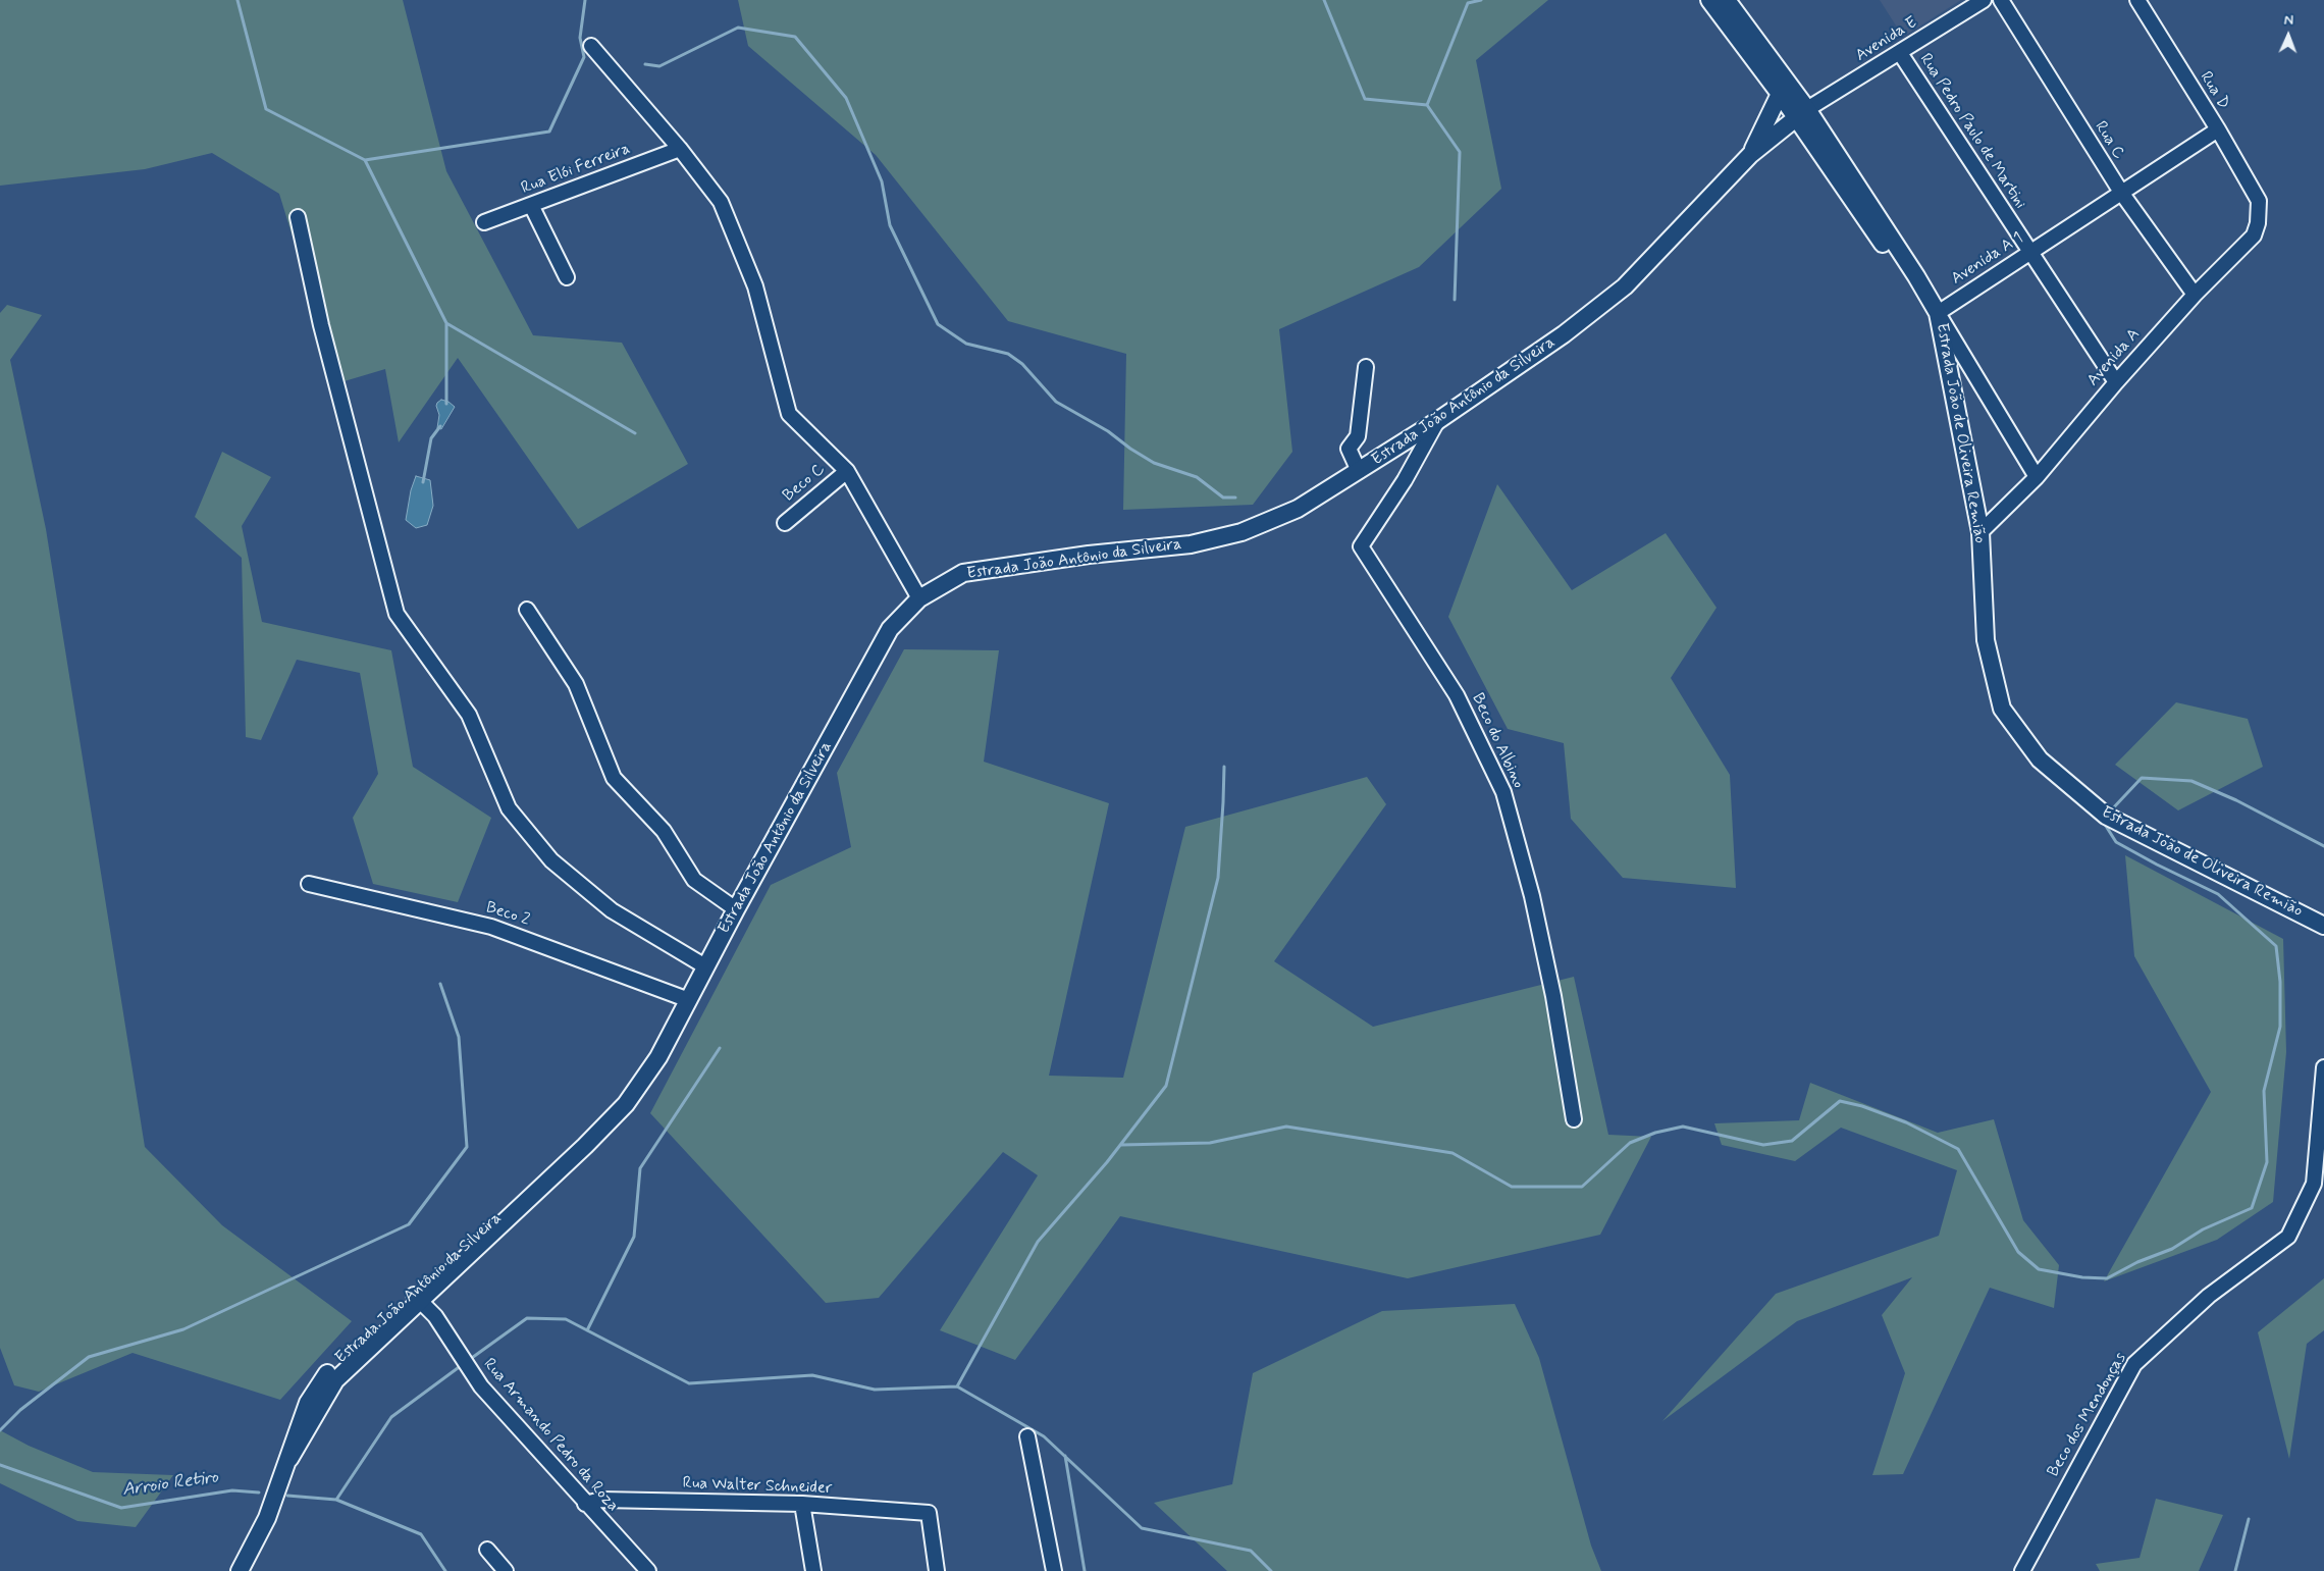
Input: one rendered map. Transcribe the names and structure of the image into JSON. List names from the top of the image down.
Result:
{
  "streets": {
    "main road": ["Estrada João Antônio da Silveira", "Estrada João de Oliveira Remião"],
    "street": [
      "Avenida E",
      "Rua D",
      "Rua Pedro Paulo de Martini",
      "Rua C",
      "Rua Elói Ferreira",
      "Avenida A 1",
      "Avenida A",
      "Beco C",
      "Beco do Albino",
      "Beco 2",
      "Beco dos Mendonças",
      "Rua Armando Pedro da Roza",
      "Rua Walter Schneider"
    ]
  },
  "crossings": [
    ["Avenida E", "Rua Pedro Paulo de Martini"],
    ["Avenida E", "Estrada João Antônio da Silveira"],
    ["Avenida E", "Estrada João de Oliveira Remião"],
    ["Rua D", "Avenida A 1"],
    ["Rua D", "Avenida A"],
    ["Rua Pedro Paulo de Martini", "Avenida A 1"],
    ["Rua Pedro Paulo de Martini", "Avenida A"],
    ["Rua C", "Avenida A 1"],
    ["Rua C", "Avenida A"],
    ["Avenida A 1", "Estrada João de Oliveira Remião"],
    ["Avenida A", "Estrada João de Oliveira Remião"],
    ["Estrada João Antônio da Silveira", "Estrada João de Oliveira Remião"],
    ["Estrada João Antônio da Silveira", "Beco do Albino"],
    ["Estrada João Antônio da Silveira", "Beco 2"],
    ["Estrada João Antônio da Silveira", "Rua Armando Pedro da Roza"],
    ["Rua Armando Pedro da Roza", "Rua Walter Schneider"]
  ],
  "water": ["Arroio Retiro"],
  "north": "top"
}
